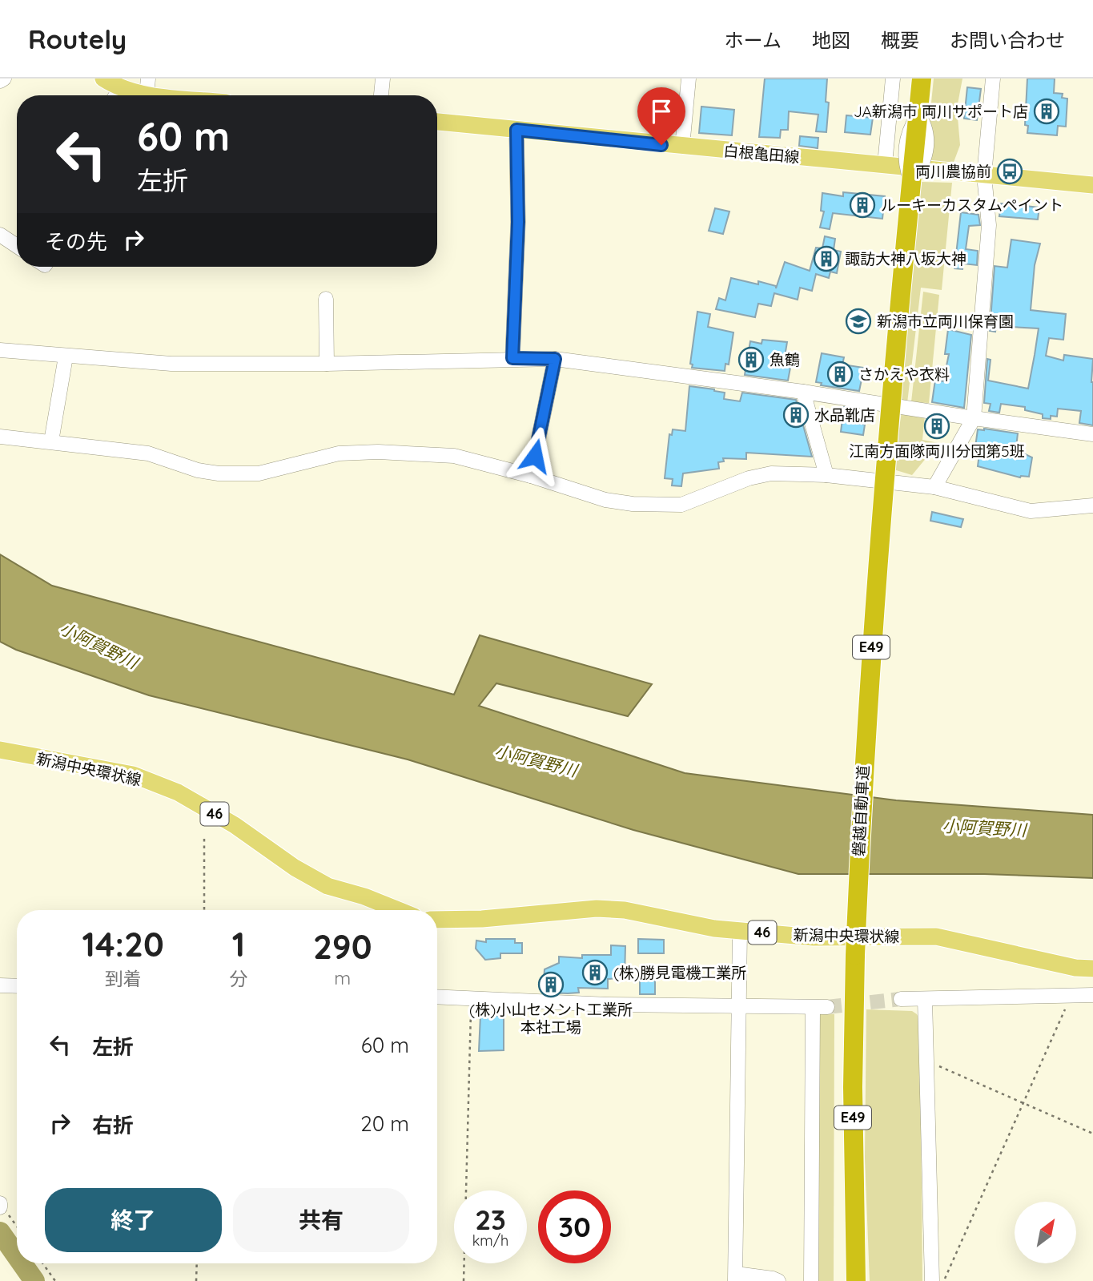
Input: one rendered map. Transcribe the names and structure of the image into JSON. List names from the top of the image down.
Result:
{
  "streets": {
    "highway": ["E49", "磐越自動車道"],
    "main road": ["白根亀田線", "新潟中央環状線", "46"]
  },
  "water": ["小阿賀野川"],
  "places": {
    "building": [
      "JA新潟市 両川サポート店",
      "ルーキーカスタムペイント",
      "諏訪大神八坂大神",
      "魚鶴",
      "さかえや衣料",
      "水品靴店",
      "江南方面隊両川分団第5班",
      "(株)勝見電機工業所",
      "(株)小山セメント工業所 本社工場"
    ],
    "bus stop": ["両川農協前"],
    "school or university": ["新潟市立両川保育園"]
  },
  "north": "top right",
  "page": {
    "header": "Routely",
    "nav": [
      "ホーム",
      "地図",
      "概要",
      "お問い合わせ"
    ],
    "turn": ["60 m", "左折"],
    "then": "その先",
    "eta": [
      "14:20",
      "到着",
      "1",
      "分",
      "290",
      "m"
    ],
    "list": [
      {
        "name": "左折",
        "value": "60 m"
      },
      {
        "name": "右折",
        "value": "20 m"
      }
    ],
    "buttons": ["終了", "共有"],
    "speed": "23 km/h",
    "limit": "30"
  }
}
